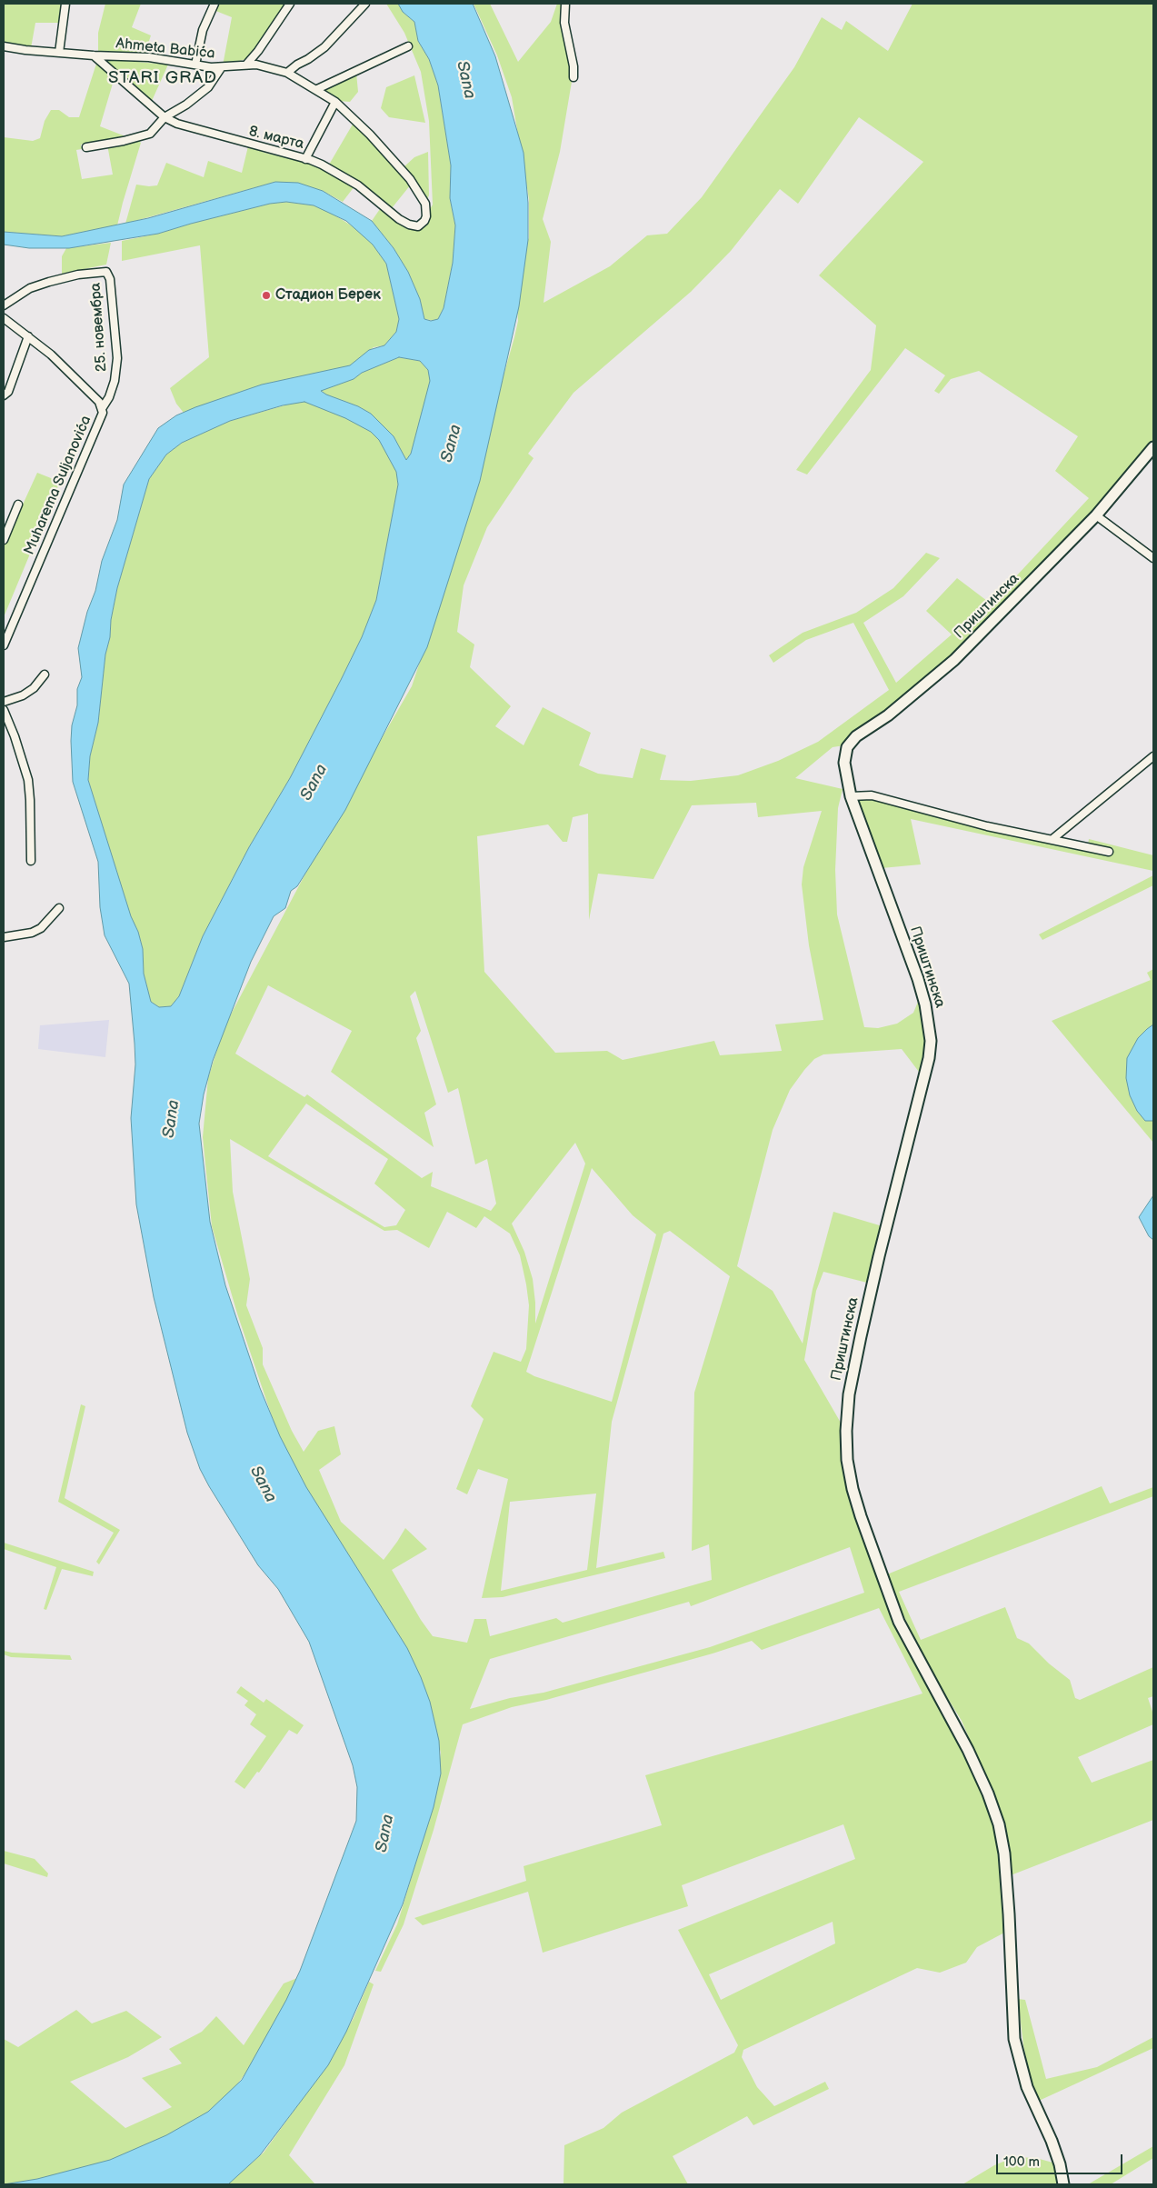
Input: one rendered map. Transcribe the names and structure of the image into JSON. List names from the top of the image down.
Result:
{
  "streets": {
    "street": [
      "Ahmeta Babića",
      "8. марта",
      "25. новембра",
      "Muharema Suljanovića",
      "Приштинска"
    ]
  },
  "crossings": [
    ["Ahmeta Babića", "8. марта"],
    ["25. новембра", "Muharema Suljanovića"]
  ],
  "districts": ["STARI GRAD"],
  "water": ["Sana"],
  "places": ["Стадион Берек"],
  "scale_bar": "100 m"
}
